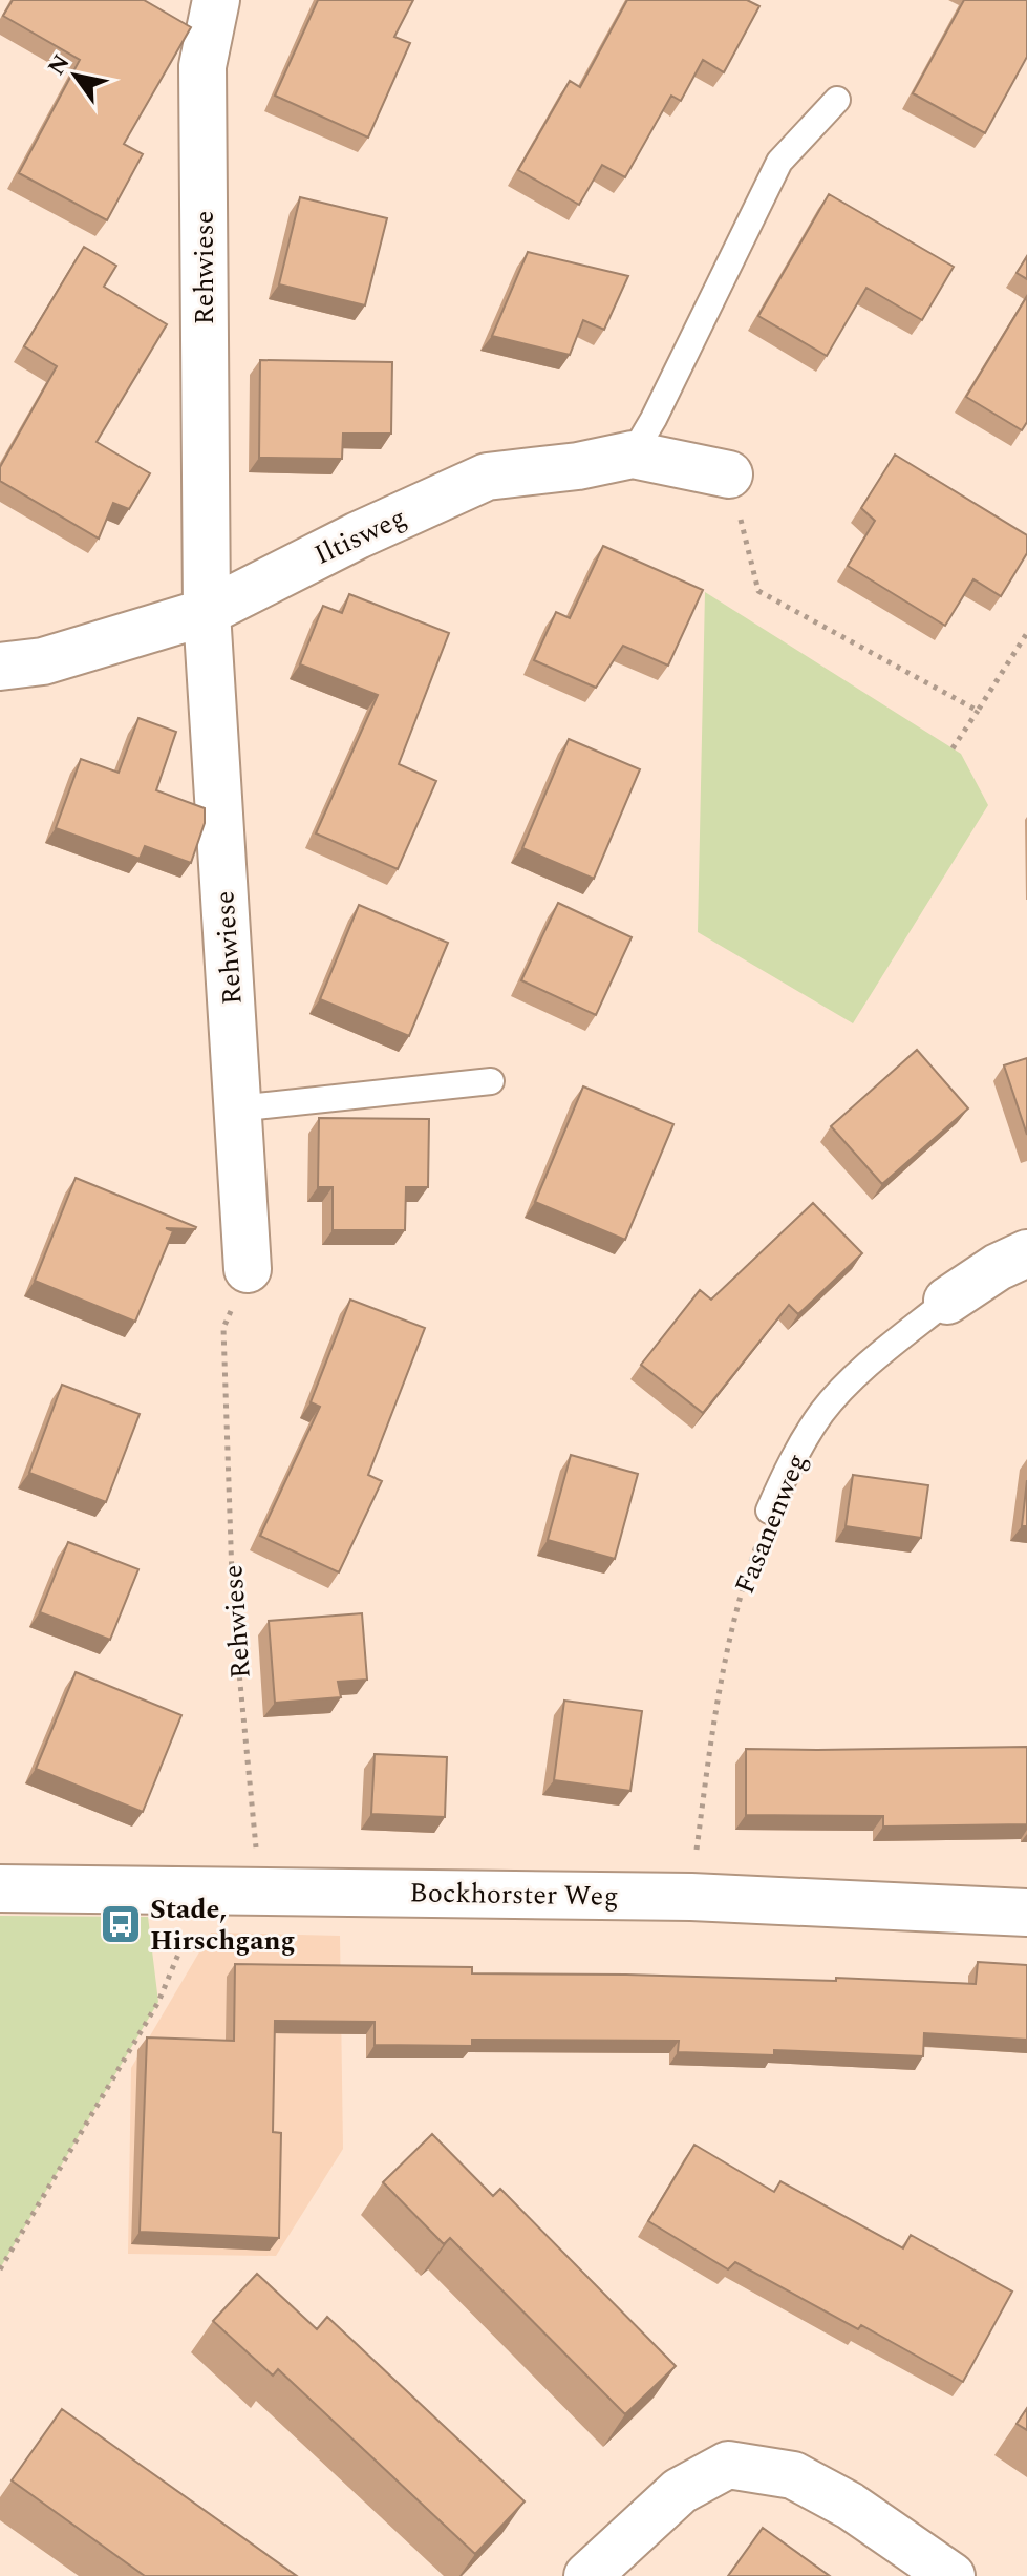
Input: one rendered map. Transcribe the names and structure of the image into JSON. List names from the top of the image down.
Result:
{
  "streets": {
    "street": [
      "Rehwiese",
      "Iltisweg",
      "Fasanenweg",
      "Bockhorster Weg"
    ]
  },
  "crossings": [
    ["Rehwiese", "Iltisweg"],
    ["Rehwiese", "Bockhorster Weg"],
    ["Fasanenweg", "Bockhorster Weg"]
  ],
  "places": {
    "bus stop": ["Stade, Hirschgang"]
  },
  "north": "top left"
}
